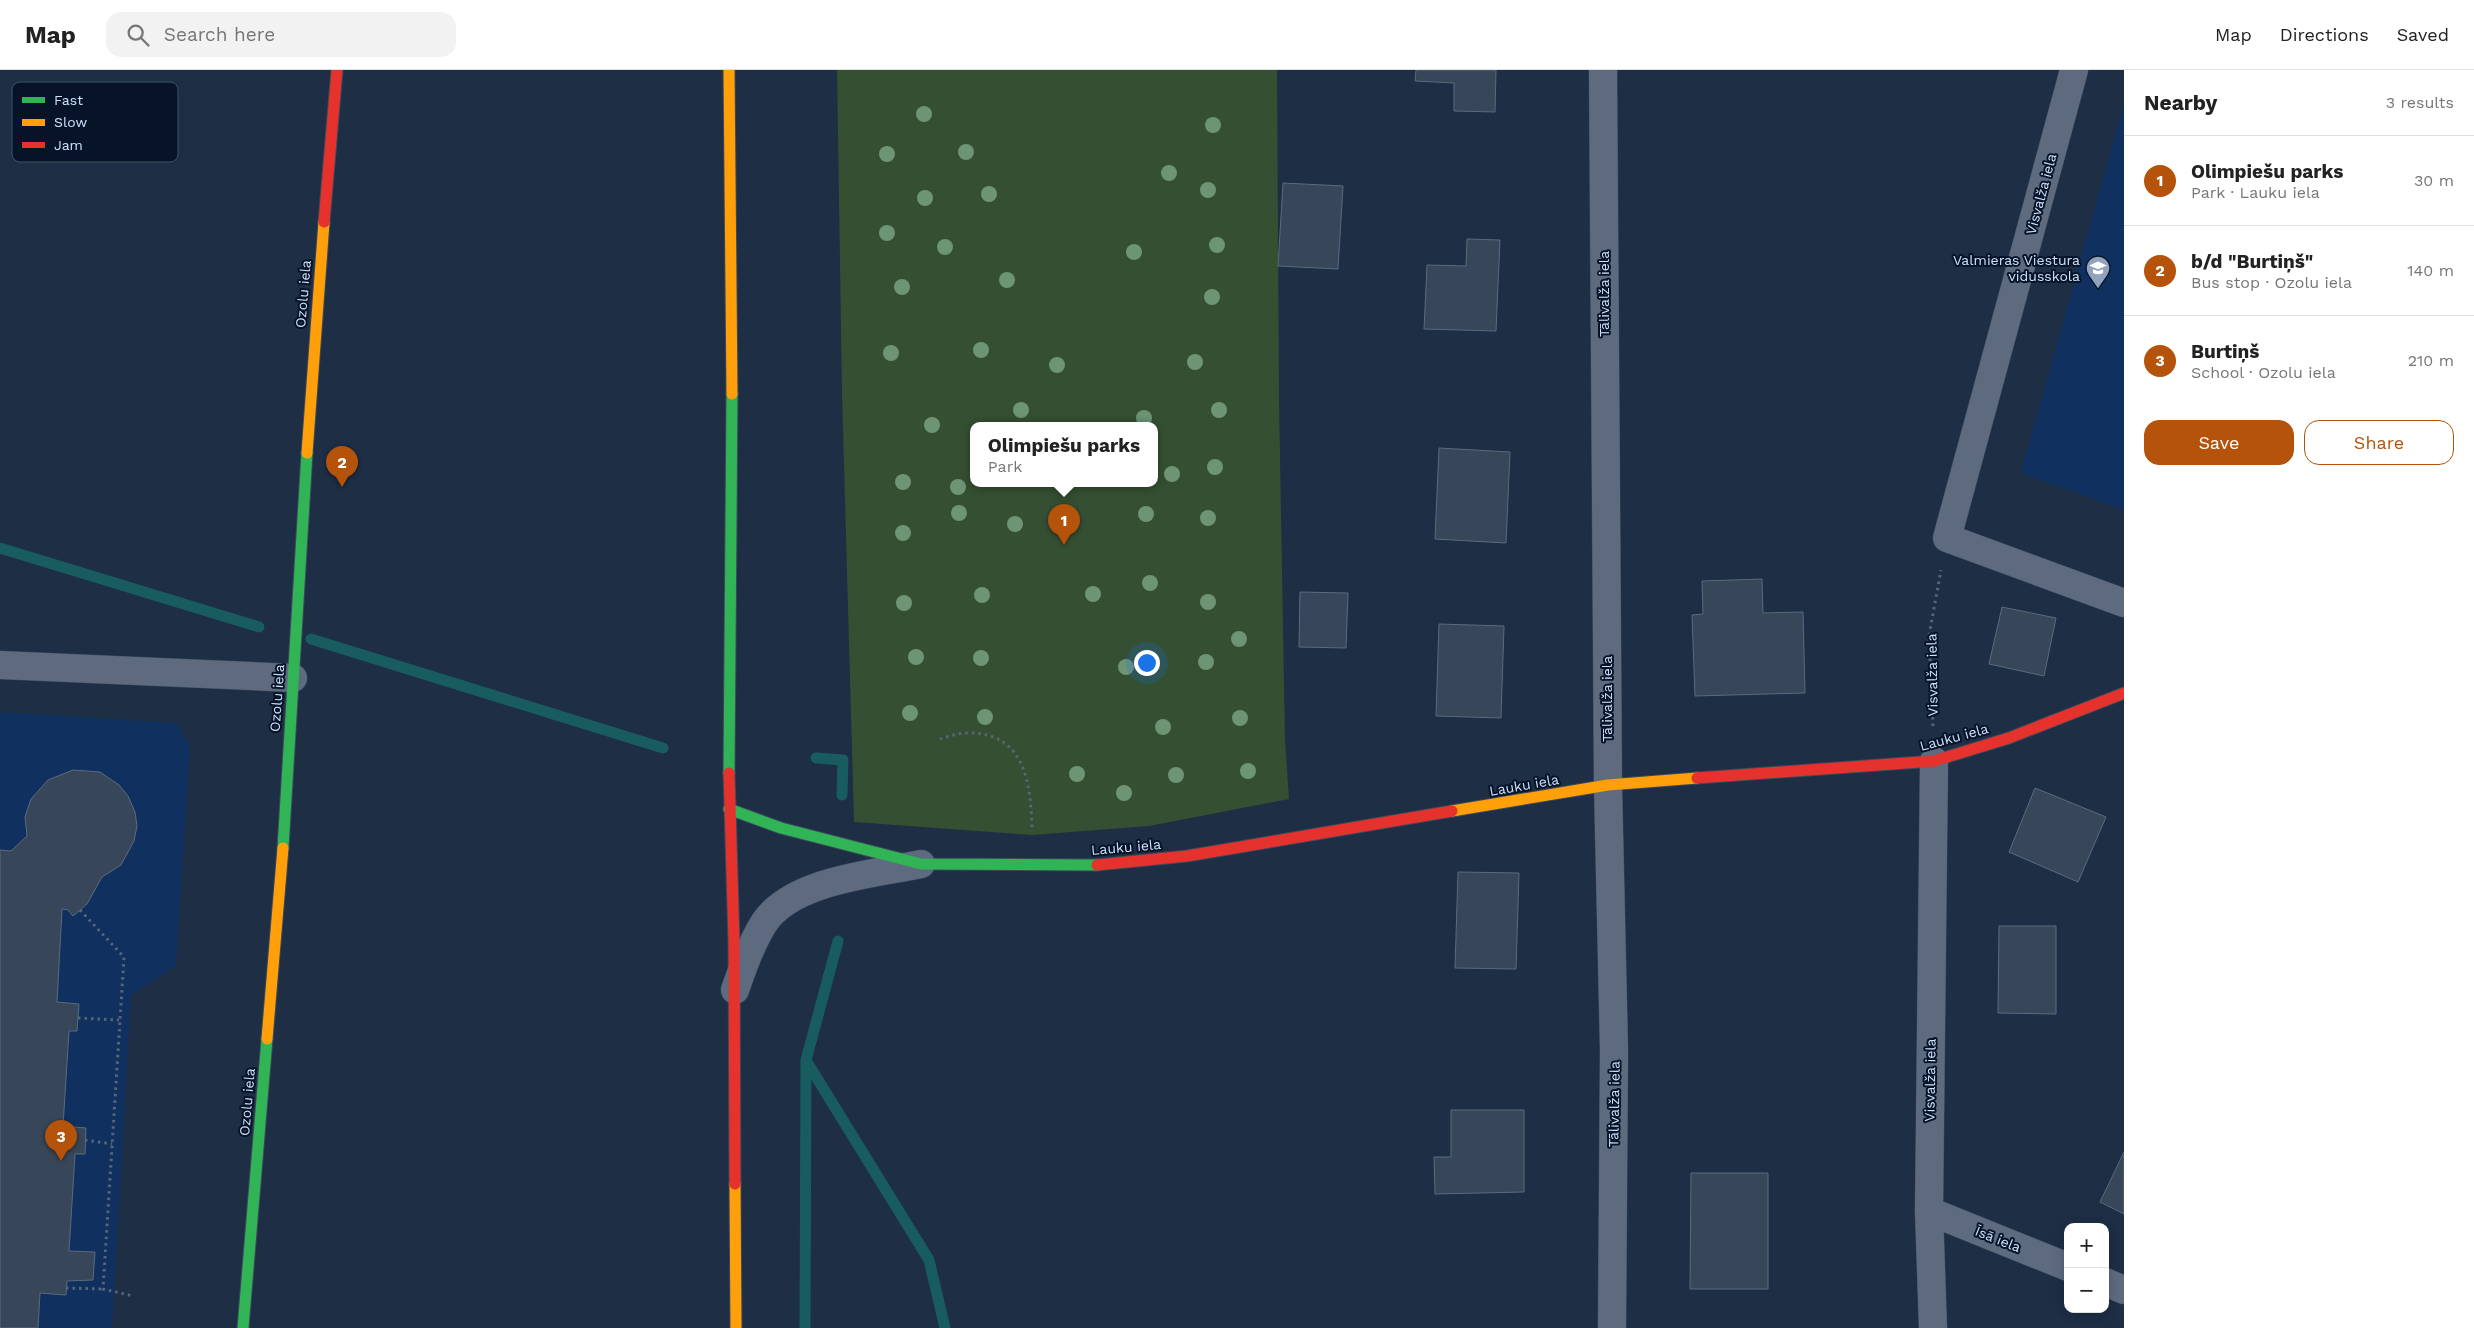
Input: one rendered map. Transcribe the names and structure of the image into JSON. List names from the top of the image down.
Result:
{
  "streets": {
    "main road": ["Ozolu iela", "Lauku iela"],
    "street": ["Visvalža iela", "Tālivalža iela", "Īsā iela"]
  },
  "crossings": [
    ["Visvalža iela", "Lauku iela"],
    ["Visvalža iela", "Īsā iela"],
    ["Tālivalža iela", "Lauku iela"]
  ],
  "places": {
    "school or university": ["Valmieras Viestura vidusskola"]
  },
  "legend": ["Fast", "Slow", "Jam"],
  "page": {
    "header": "Map",
    "search": "Search here",
    "nav": ["Map", "Directions", "Saved"],
    "heading": ["Nearby", "3 results"],
    "list": [
      {
        "mark": "1",
        "name": "Olimpiešu parks",
        "note": "Park · Lauku iela",
        "value": "30 m"
      },
      {
        "mark": "2",
        "name": "b/d \"Burtiņš\"",
        "note": "Bus stop · Ozolu iela",
        "value": "140 m"
      },
      {
        "mark": "3",
        "name": "Burtiņš",
        "note": "School · Ozolu iela",
        "value": "210 m"
      }
    ],
    "buttons": ["Save", "Share"],
    "popup": ["Olimpiešu parks", "Park"],
    "pins": ["2", "1", "3"],
    "map_buttons": ["+", "−"]
  }
}
